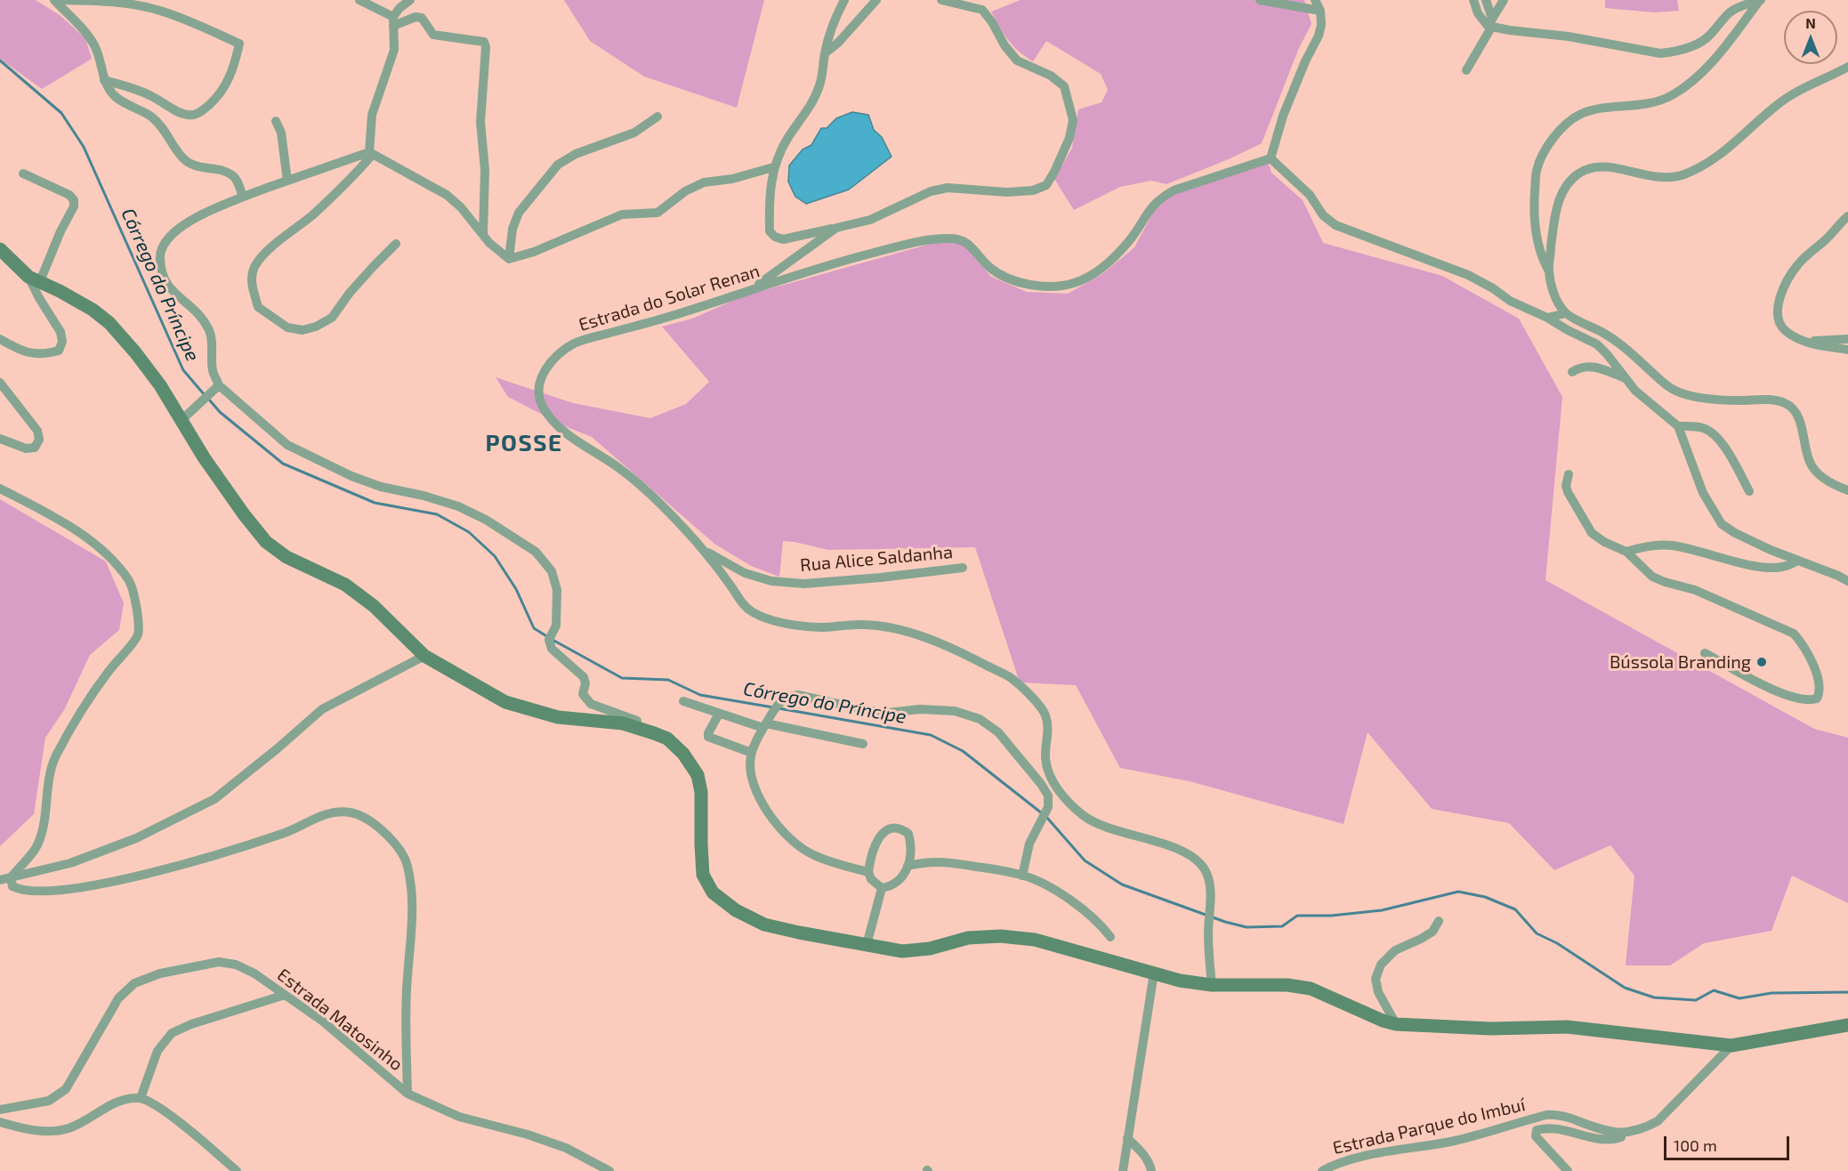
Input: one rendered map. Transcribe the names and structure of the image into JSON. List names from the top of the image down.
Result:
{
  "streets": {
    "street": [
      "Estrada do Solar Renan",
      "Rua Alice Saldanha",
      "Estrada Matosinho",
      "Estrada Parque do Imbuí"
    ]
  },
  "crossings": [
    ["Estrada do Solar Renan", "Rua Alice Saldanha"]
  ],
  "districts": ["POSSE"],
  "water": ["Córrego do Príncipe"],
  "places": ["Bússola Branding"],
  "scale_bar": "100 m",
  "north": "top"
}
